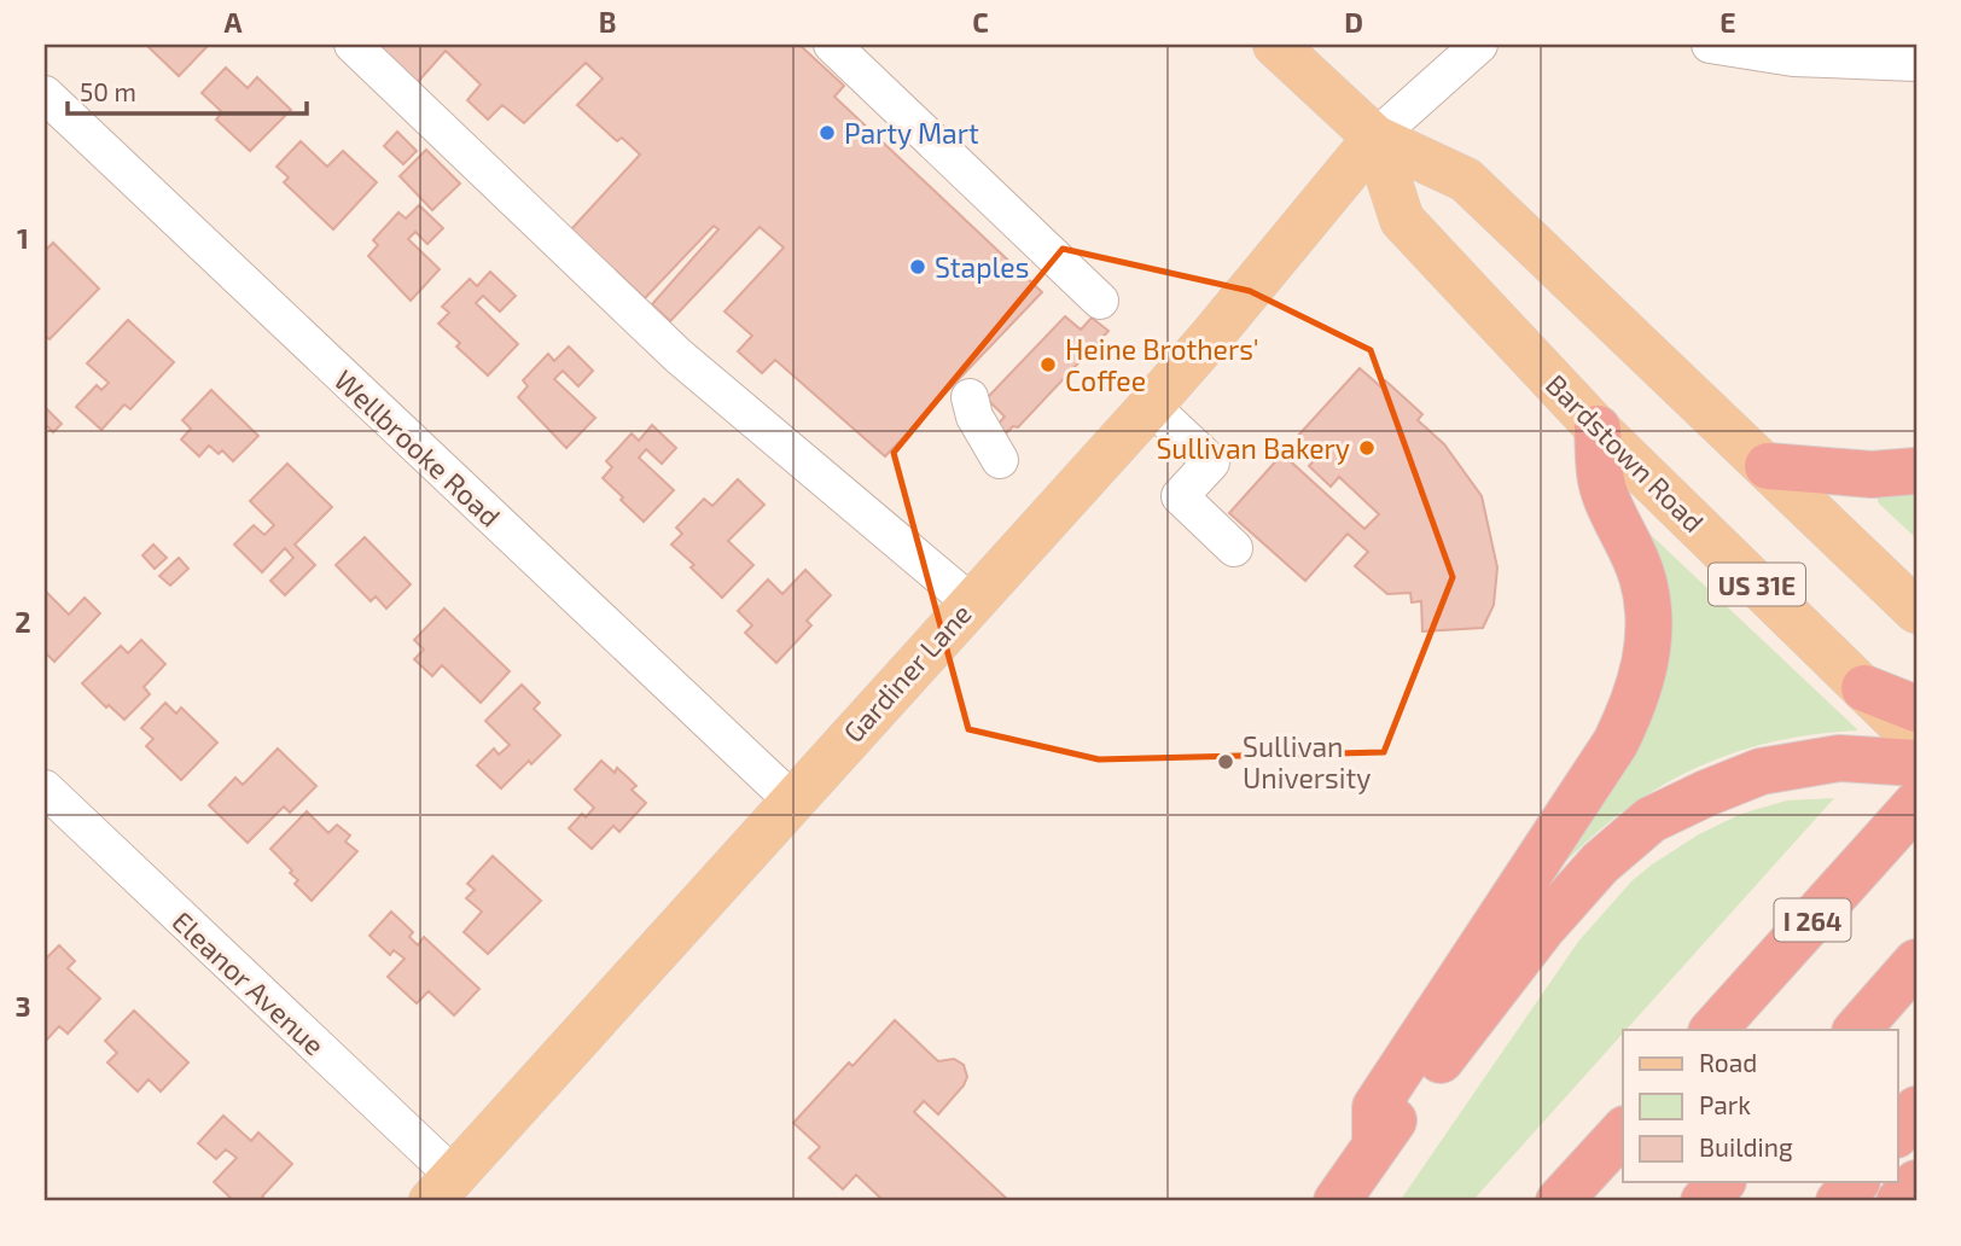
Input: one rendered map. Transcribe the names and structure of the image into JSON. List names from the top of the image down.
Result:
{
  "streets": {
    "highway": ["I 264"],
    "main road": ["Bardstown Road", "US 31E", "Gardiner Lane"],
    "street": ["Wellbrooke Road", "Eleanor Avenue"]
  },
  "crossings": [
    ["Wellbrooke Road", "Gardiner Lane"],
    ["Bardstown Road", "Gardiner Lane"],
    ["Gardiner Lane", "Eleanor Avenue"]
  ],
  "places": [
    "Party Mart",
    "Staples",
    "Heine Brothers' Coffee",
    "Sullivan Bakery",
    "Sullivan University"
  ],
  "legend": ["Road", "Park", "Building"],
  "scale_bar": "50 m",
  "grid": {
    "columns": [
      "A",
      "B",
      "C",
      "D",
      "E"
    ],
    "rows": ["1", "2", "3"]
  }
}
